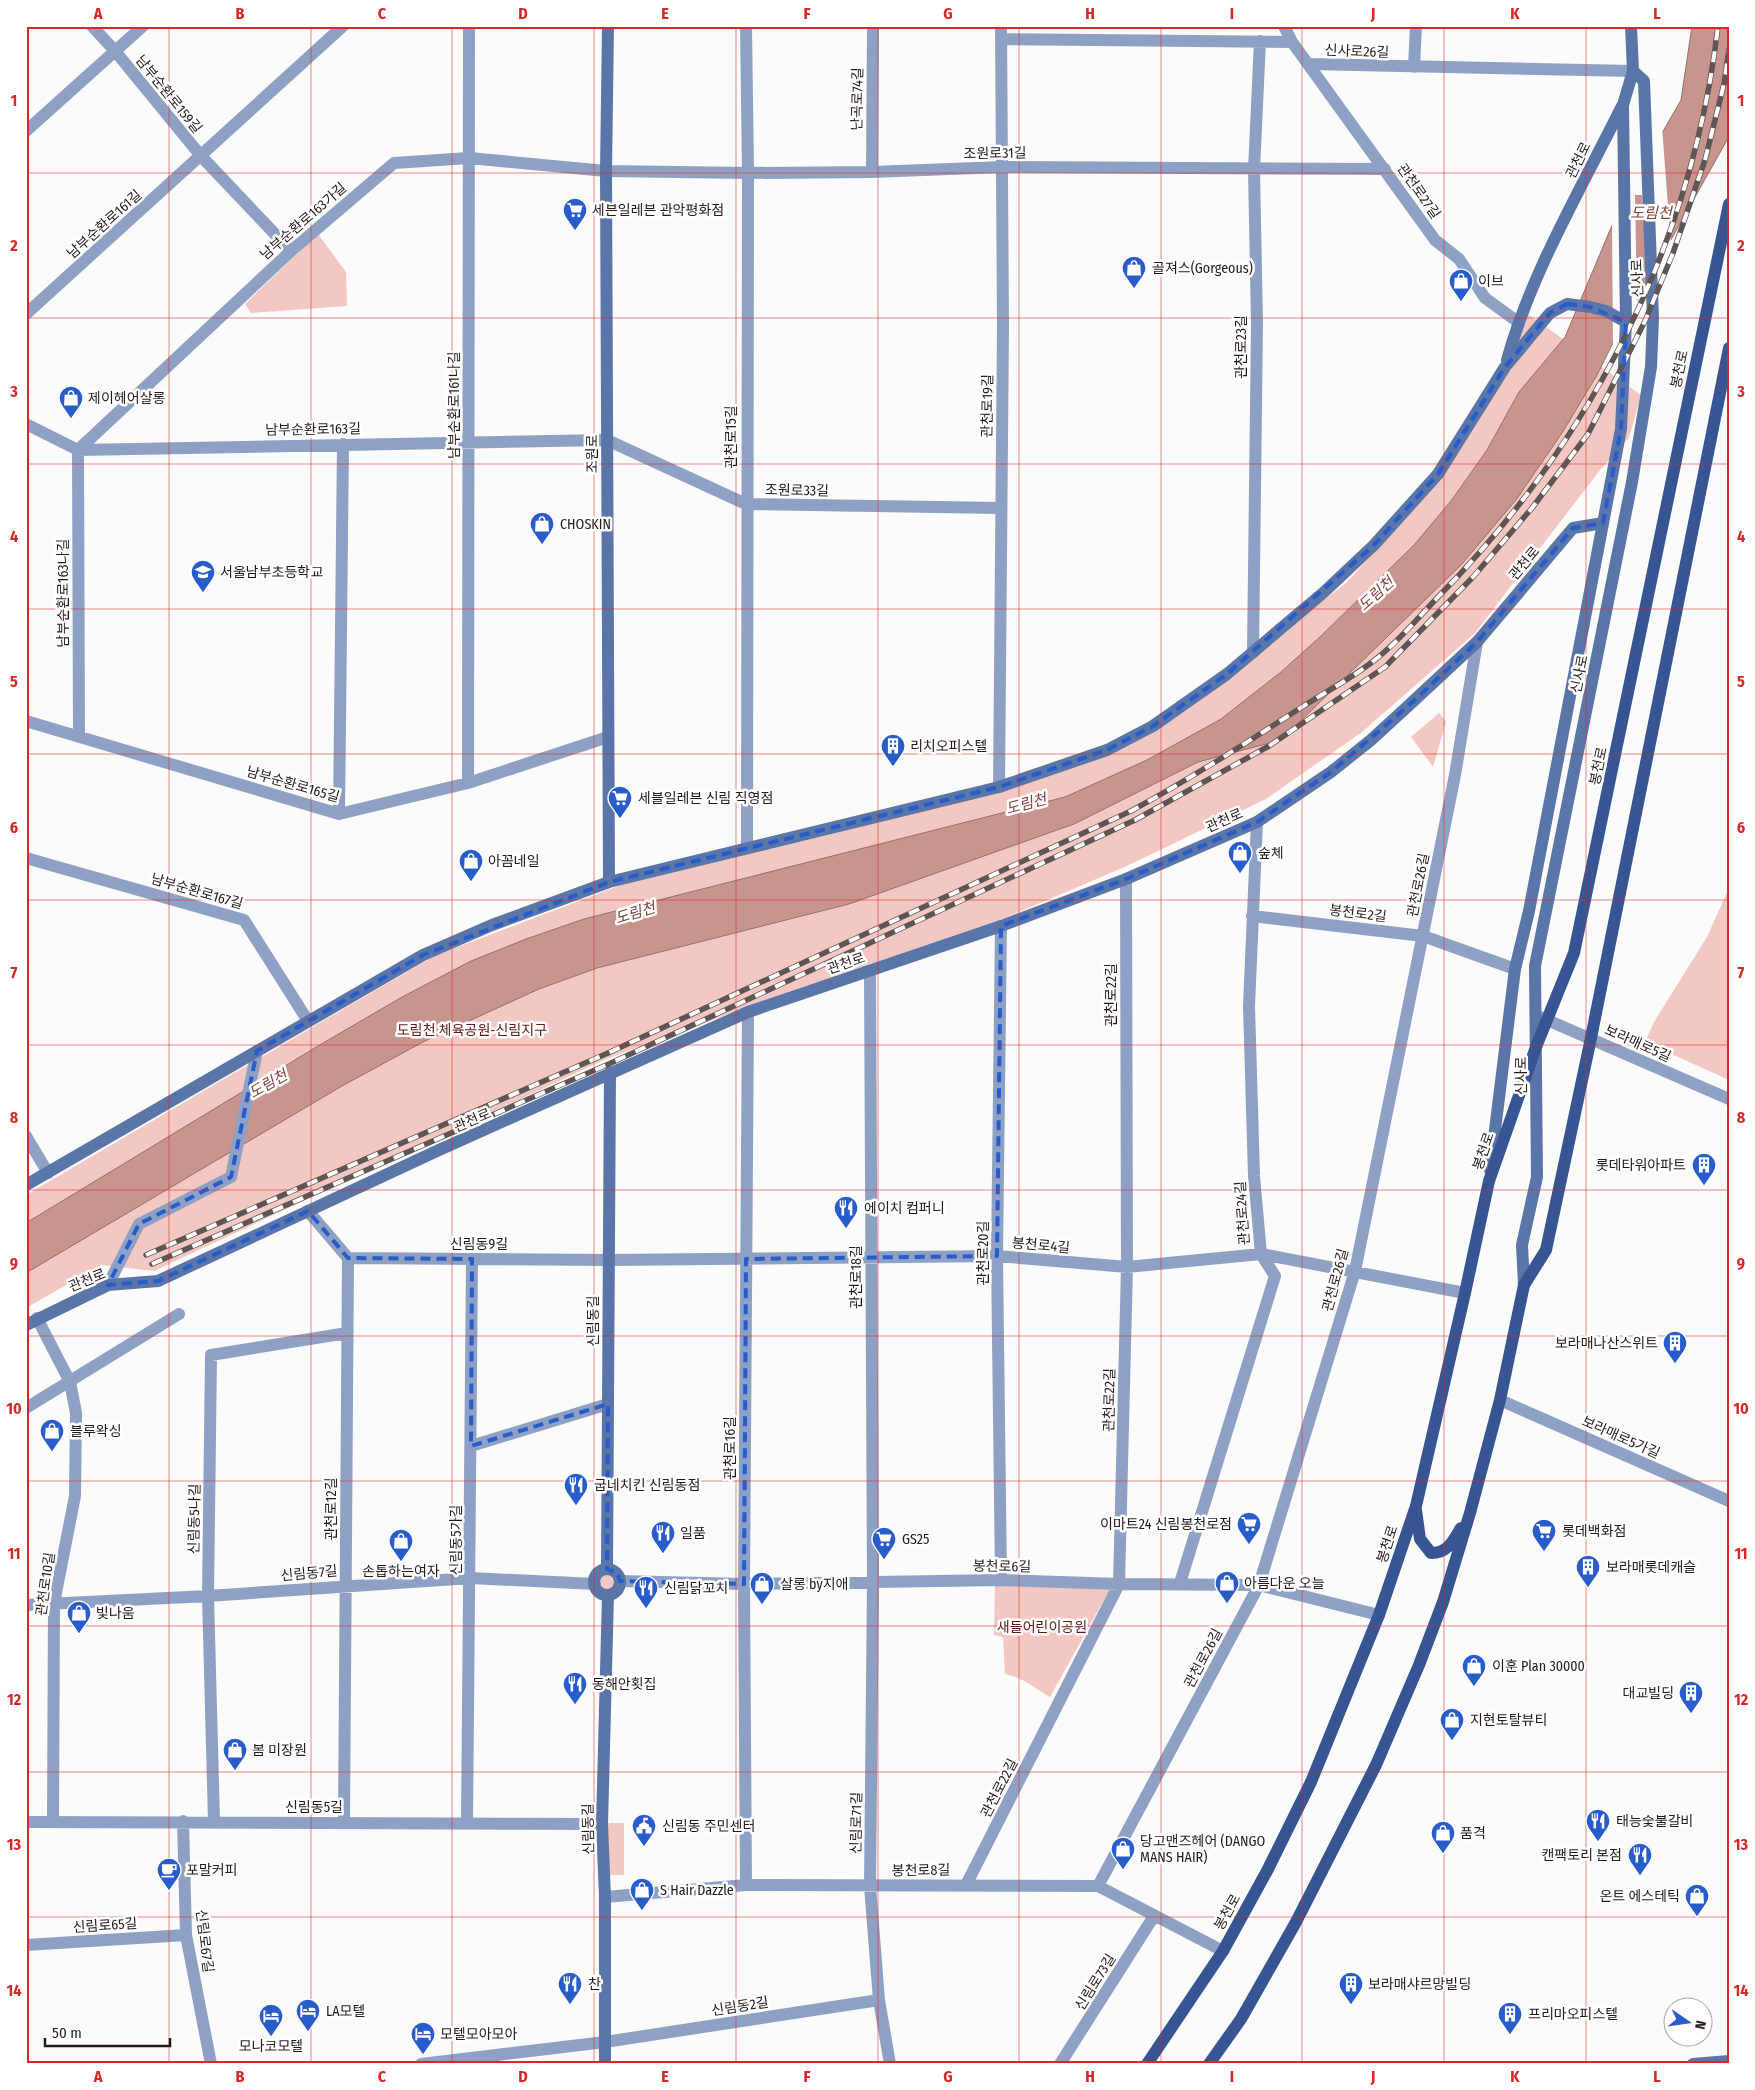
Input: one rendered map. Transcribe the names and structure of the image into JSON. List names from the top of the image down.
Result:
{
  "streets": {
    "main road": [
      "관천로",
      "신사로",
      "봉천로",
      "조원로",
      "신림동길"
    ],
    "street": [
      "신사로26길",
      "남부순환로159길",
      "난곡로74길",
      "조원로31길",
      "관천로27길",
      "남부순환로163가길",
      "남부순환로161길",
      "관천로23길",
      "남부순환로161나길",
      "관천로19길",
      "남부순환로163길",
      "관천로15길",
      "조원로33길",
      "남부순환로163나길",
      "남부순환로165길",
      "관천로26길",
      "남부순환로167길",
      "봉천로2길",
      "관천로22길",
      "보라매로5길",
      "관천로24길",
      "신림동9길",
      "봉천로4길",
      "관천로20길",
      "관천로18길",
      "보라매로5가길",
      "관천로16길",
      "관천로12길",
      "신림동5나길",
      "신림동5가길",
      "봉천로6길",
      "신림동7길",
      "관천로10길",
      "신림동5길",
      "신림로71길",
      "봉천로8길",
      "신림로65길",
      "신림로67길",
      "신림로73길",
      "신림동2길"
    ]
  },
  "crossings": [
    ["신사로26길", "관천로27길"],
    ["신사로26길", "신사로"],
    ["남부순환로159길", "남부순환로161길"],
    ["난곡로74길", "조원로31길"],
    ["조원로31길", "관천로27길"],
    ["조원로31길", "남부순환로163가길"],
    ["조원로31길", "관천로23길"],
    ["조원로31길", "관천로19길"],
    ["조원로31길", "관천로15길"],
    ["조원로31길", "조원로"],
    ["관천로", "관천로27길"],
    ["관천로", "신사로"],
    ["관천로", "관천로23길"],
    ["관천로", "관천로19길"],
    ["관천로", "관천로15길"],
    ["관천로", "조원로"],
    ["관천로", "관천로26길"],
    ["관천로", "남부순환로167길"],
    ["관천로", "관천로22길"],
    ["관천로", "관천로24길"],
    ["관천로", "관천로20길"],
    ["관천로", "관천로18길"],
    ["관천로", "신림동길"],
    ["관천로", "관천로16길"],
    ["관천로", "관천로10길"],
    ["남부순환로163가길", "남부순환로161나길"],
    ["남부순환로163가길", "남부순환로163길"],
    ["남부순환로163가길", "조원로"],
    ["남부순환로163가길", "남부순환로163나길"],
    ["신사로", "봉천로"],
    ["신사로", "봉천로2길"],
    ["신사로", "보라매로5길"],
    ["봉천로", "보라매로5길"],
    ["봉천로", "봉천로4길"],
    ["봉천로", "봉천로6길"],
    ["봉천로", "봉천로8길"],
    ["남부순환로161나길", "남부순환로163길"],
    ["남부순환로161나길", "남부순환로165길"],
    ["관천로19길", "조원로33길"],
    ["남부순환로163길", "조원로"],
    ["남부순환로163길", "조원로33길"],
    ["남부순환로163길", "남부순환로163나길"],
    ["관천로15길", "조원로33길"],
    ["조원로", "조원로33길"],
    ["조원로", "남부순환로165길"],
    ["남부순환로163나길", "남부순환로165길"],
    ["관천로26길", "봉천로2길"],
    ["관천로26길", "봉천로4길"],
    ["관천로26길", "봉천로6길"],
    ["관천로26길", "봉천로8길"],
    ["봉천로2길", "관천로24길"],
    ["관천로22길", "봉천로4길"],
    ["관천로22길", "봉천로6길"],
    ["관천로22길", "봉천로8길"],
    ["관천로24길", "봉천로4길"],
    ["관천로24길", "봉천로6길"],
    ["신림동9길", "봉천로4길"],
    ["신림동9길", "신림동길"],
    ["신림동9길", "관천로12길"],
    ["신림동9길", "신림동5가길"],
    ["봉천로4길", "관천로20길"],
    ["봉천로4길", "관천로18길"],
    ["봉천로4길", "신림동길"],
    ["봉천로4길", "관천로16길"],
    ["관천로20길", "봉천로6길"],
    ["관천로18길", "봉천로6길"],
    ["관천로18길", "신림로71길"],
    ["신림동길", "봉천로6길"],
    ["신림동길", "신림동7길"],
    ["신림동길", "신림동5길"],
    ["신림동길", "봉천로8길"],
    ["신림동길", "신림동2길"],
    ["관천로16길", "봉천로6길"],
    ["관천로16길", "봉천로8길"],
    ["관천로12길", "신림동5나길"],
    ["관천로12길", "신림동7길"],
    ["관천로12길", "신림동5길"],
    ["신림동5나길", "신림동7길"],
    ["신림동5나길", "신림동5길"],
    ["신림동5가길", "신림동7길"],
    ["신림동5가길", "신림동5길"],
    ["봉천로6길", "신림동7길"],
    ["봉천로6길", "신림로71길"],
    ["신림동7길", "관천로10길"],
    ["관천로10길", "신림동5길"],
    ["신림동5길", "신림로67길"],
    ["신림로71길", "봉천로8길"],
    ["신림로71길", "신림동2길"],
    ["봉천로8길", "신림로73길"],
    ["신림로65길", "신림로67길"]
  ],
  "water": ["도림천"],
  "parks": ["도림천 체육공원-신림지구", "새들어린이공원"],
  "places": {
    "supermarket": [
      "세븐일레븐 관악평화점",
      "세블일레븐 신림 직영점",
      "이마트24 신림봉천로점",
      "롯데백화점",
      "GS25"
    ],
    "shop": [
      "골져스(Gorgeous)",
      "이브",
      "제이헤어살롱",
      "CHOSKIN",
      "숲체",
      "아꼼네일",
      "블루왁싱",
      "손톱하는여자",
      "아름다운 오늘",
      "살롱 by지애",
      "빛나움",
      "이훈 Plan 30000",
      "지현토탈뷰티",
      "봄 미장원",
      "품격",
      "당고맨즈헤어 (DANGO MANS HAIR)",
      "S Hair Dazzle",
      "온트 에스테틱"
    ],
    "school or university": ["서울남부초등학교"],
    "building": [
      "리치오피스텔",
      "롯데타워아파트",
      "보라매나산스위트",
      "보라매롯데캐슬",
      "대교빌딩",
      "보라매샤르망빌딩",
      "프리마오피스텔"
    ],
    "restaurant": [
      "에이치 컴퍼니",
      "굽네치킨 신림동점",
      "일품",
      "신림닭꼬치",
      "동해안횟집",
      "태능숯불갈비",
      "캔팩토리 본점",
      "찬"
    ],
    "public building": ["신림동 주민센터"],
    "cafe": ["포말커피"],
    "hotel": ["LA모텔", "모나코모텔", "모텔모아모아"]
  },
  "scale_bar": "50 m",
  "north": "right",
  "grid": {
    "columns": [
      "A",
      "B",
      "C",
      "D",
      "E",
      "F",
      "G",
      "H",
      "I",
      "J",
      "K",
      "L"
    ],
    "rows": [
      "1",
      "2",
      "3",
      "4",
      "5",
      "6",
      "7",
      "8",
      "9",
      "10",
      "11",
      "12",
      "13",
      "14"
    ]
  }
}
